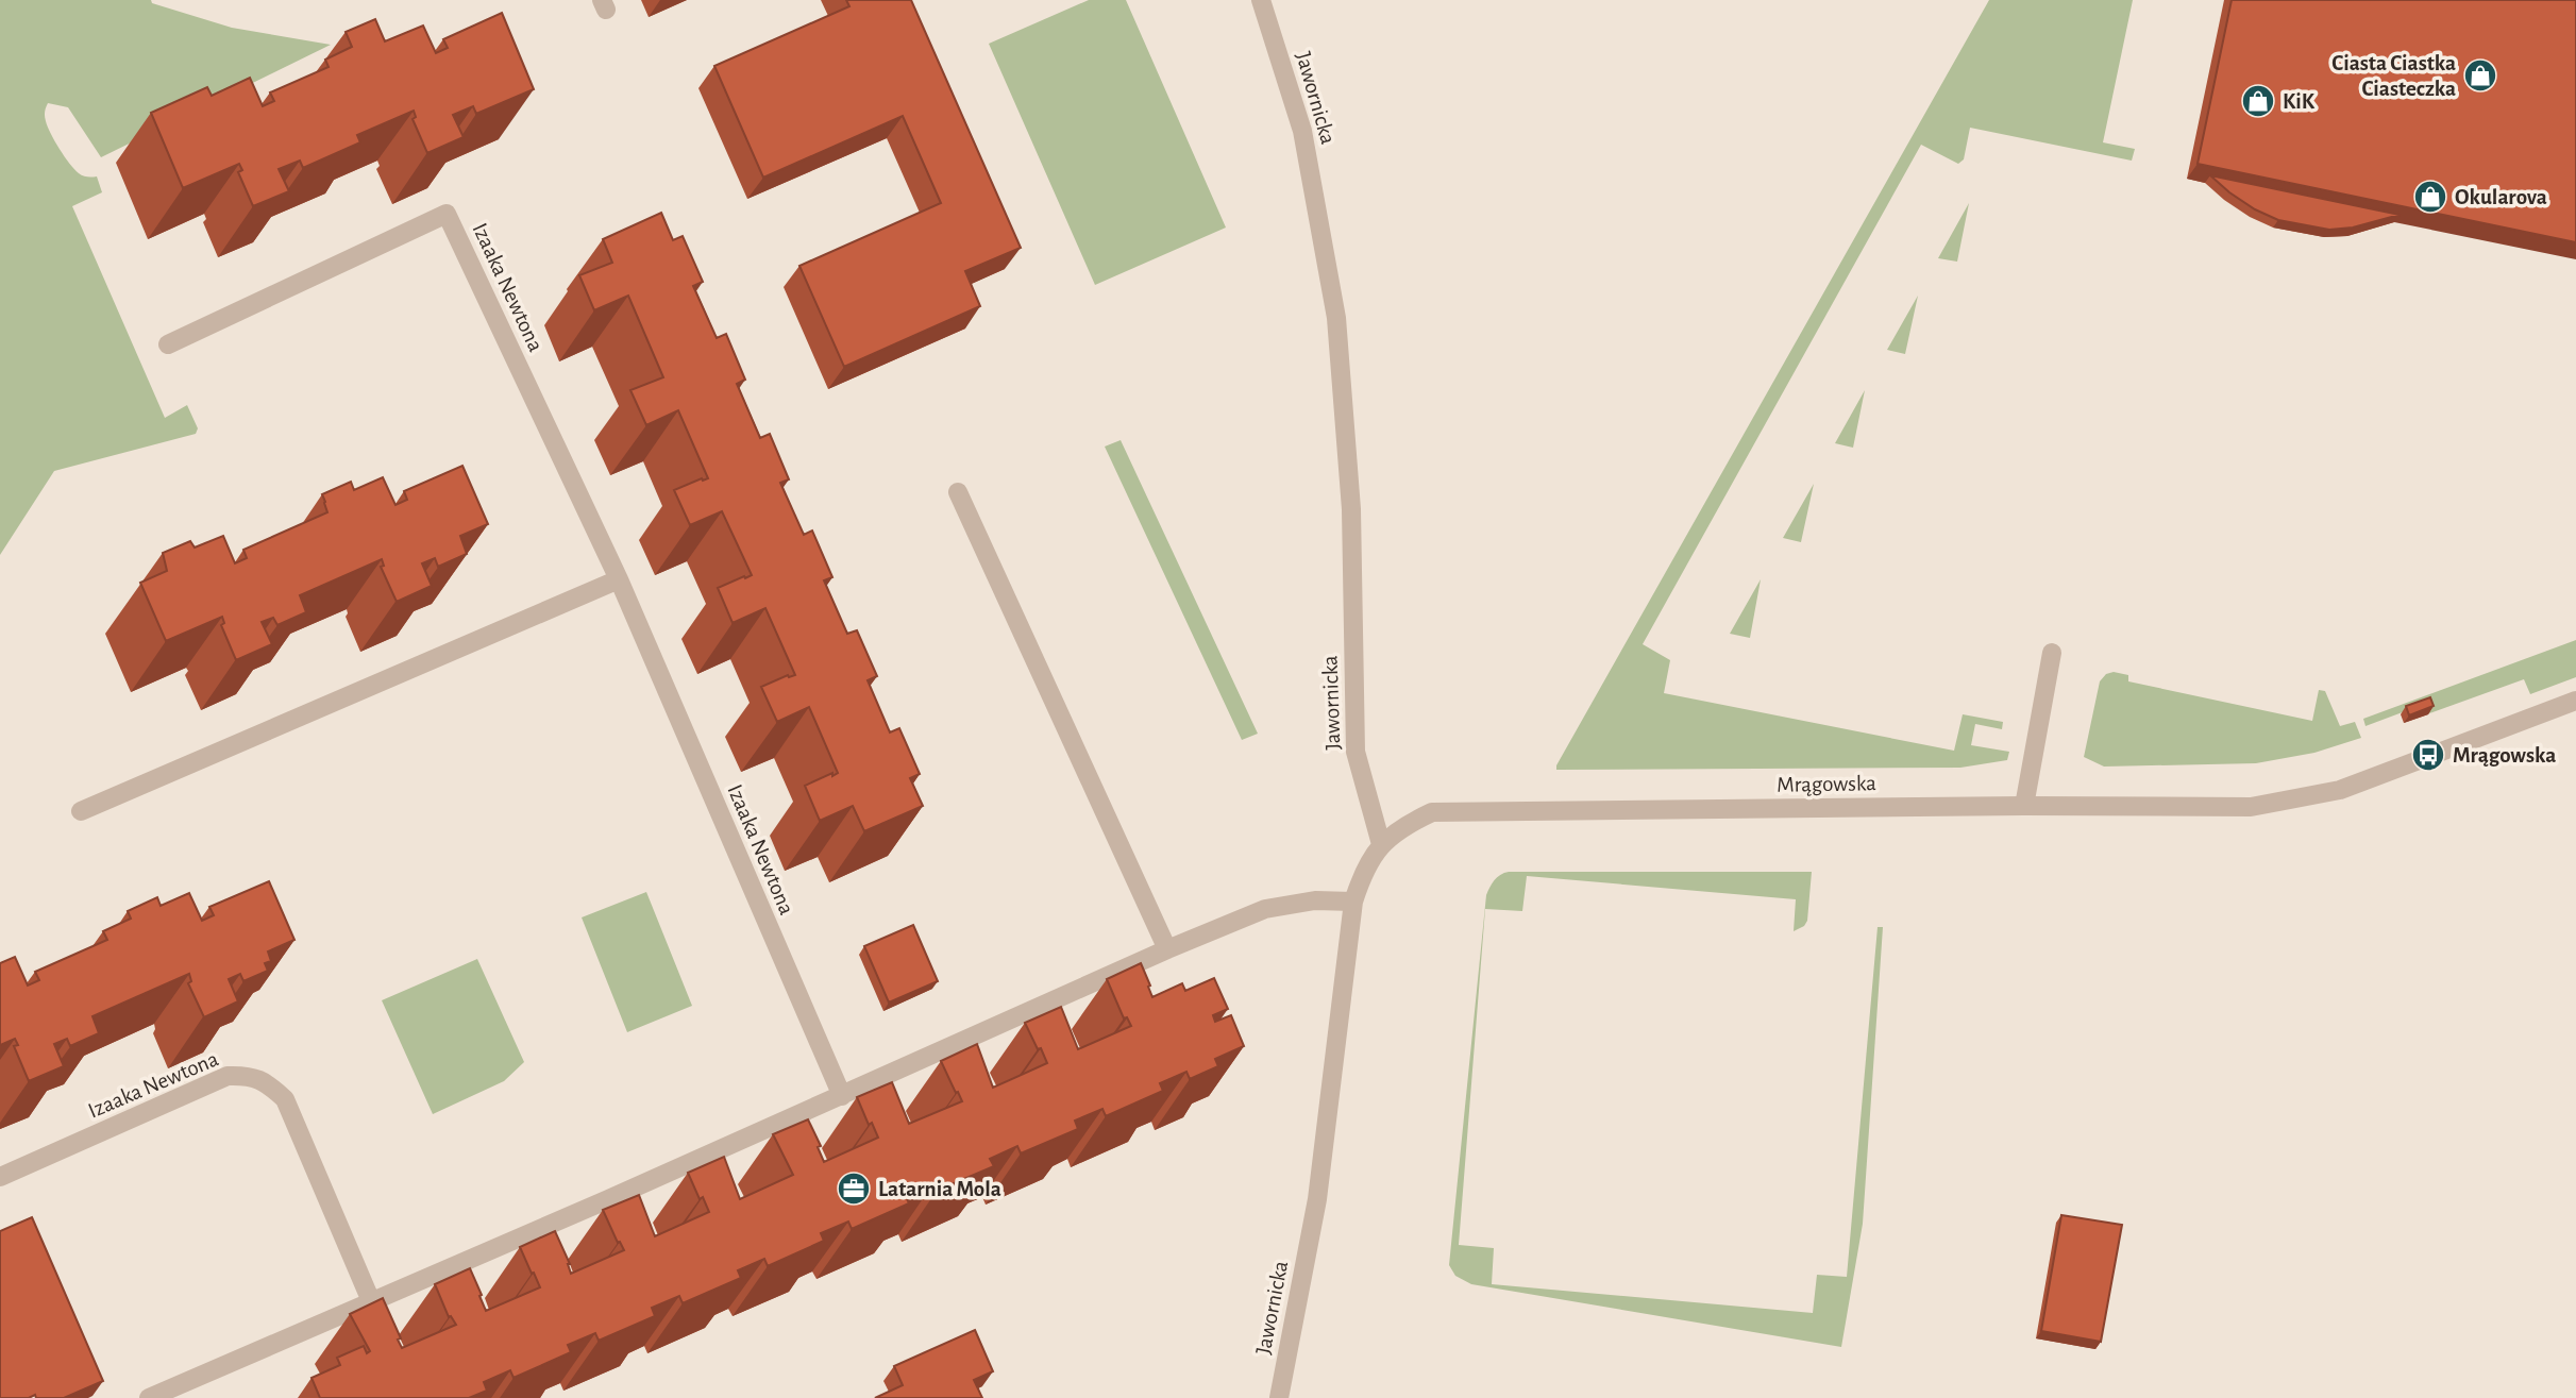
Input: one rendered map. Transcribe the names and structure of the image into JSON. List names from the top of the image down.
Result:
{
  "streets": {
    "street": ["Jawornicka", "Izaaka Newtona", "Mrągowska"]
  },
  "crossings": [
    ["Jawornicka", "Mrągowska"]
  ],
  "places": {
    "shop": ["Ciasta Ciastka Ciasteczka", "KiK", "Okularova"],
    "bus stop": ["Mrągowska"],
    "office": ["Latarnia Mola"]
  }
}
